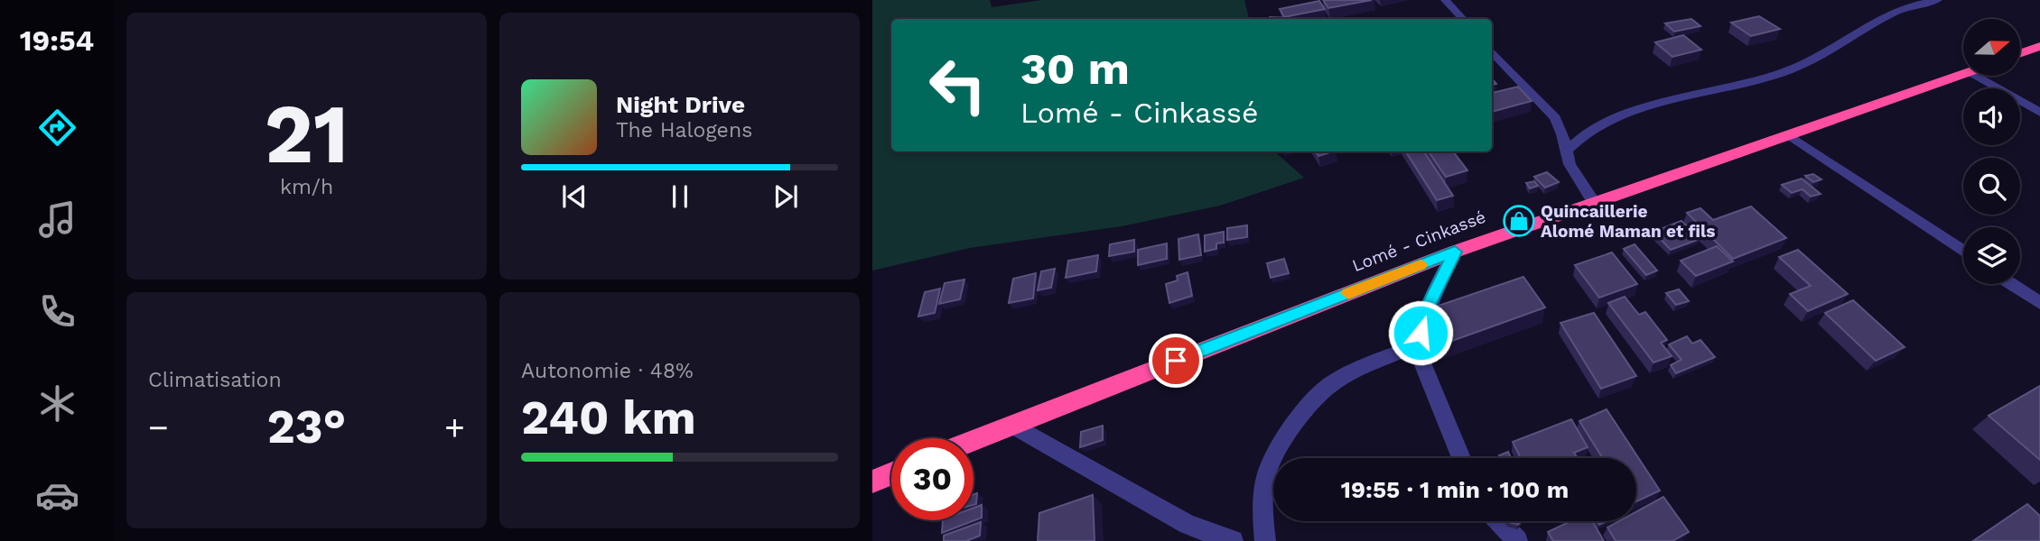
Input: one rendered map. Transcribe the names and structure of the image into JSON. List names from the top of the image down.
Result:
{
  "streets": {
    "highway": ["Lomé - Cinkassé"]
  },
  "places": {
    "shop": ["Quincaillerie Alomé Maman et fils"]
  },
  "north": "right",
  "page": {
    "tabs": "19:54",
    "tile": [
      ["21", "km/h"],
      "Climatisation",
      ["Autonomie · 48%", "240 km"]
    ],
    "turn": ["30 m", "Lomé - Cinkassé"],
    "song": ["Night Drive", "The Halogens"],
    "heat": ["−", "23°", "+"],
    "limit": "30",
    "trip": "19:55 · 1 min · 100 m"
  }
}
